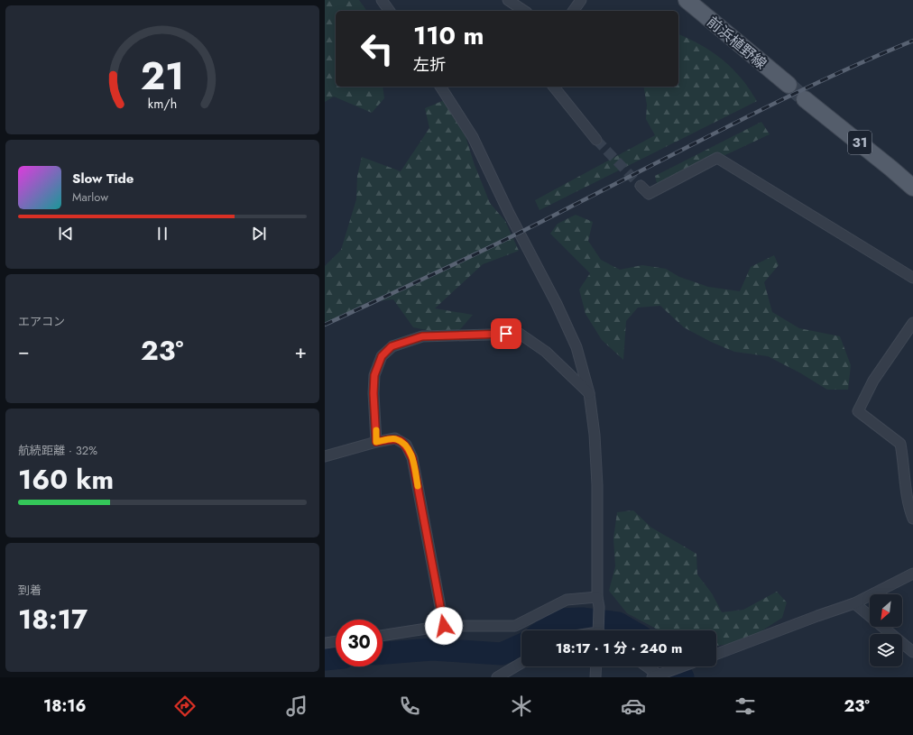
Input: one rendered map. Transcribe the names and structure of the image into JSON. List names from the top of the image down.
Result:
{
  "streets": {
    "main road": ["前浜植野線", "31"]
  },
  "north": "bottom left",
  "page": {
    "turn": ["110 m", "左折"],
    "song": ["Slow Tide", "Marlow"],
    "tile": [
      "エアコン",
      ["航続距離 · 32%", "160 km"],
      ["到着", "18:17"]
    ],
    "heat": ["−", "23°", "+"],
    "limit": "30",
    "trip": "18:17 · 1 分 · 240 m",
    "tabs": ["18:16", "23°"],
    "gauge": ["21", "km/h"]
  }
}
